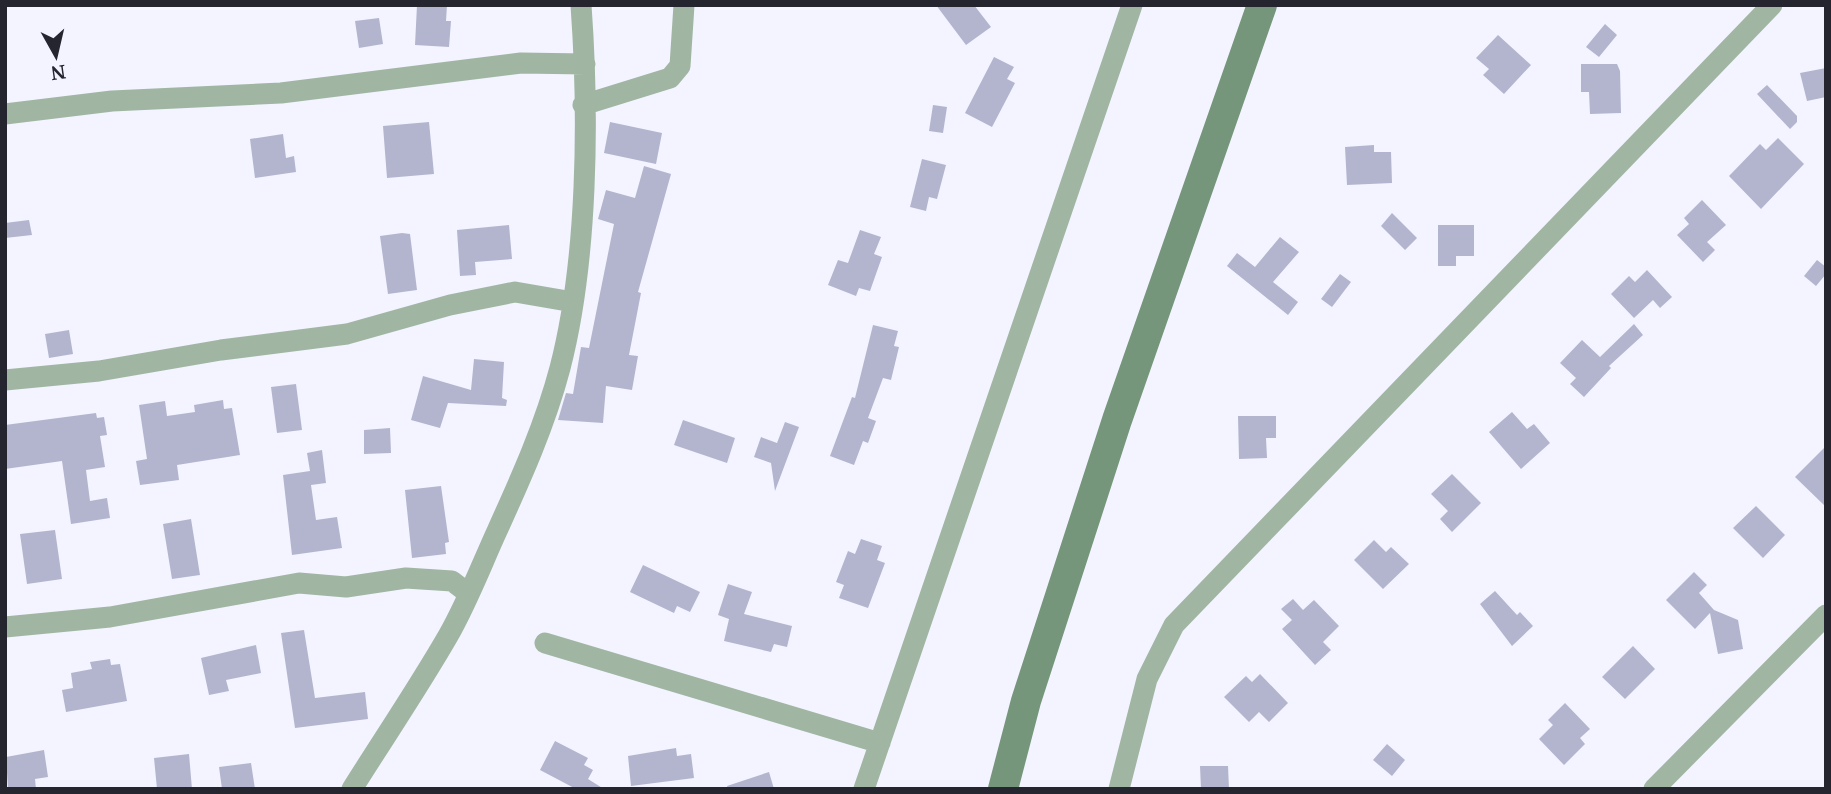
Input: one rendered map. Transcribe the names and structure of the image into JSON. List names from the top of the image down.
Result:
{
  "north": "bottom"
}
